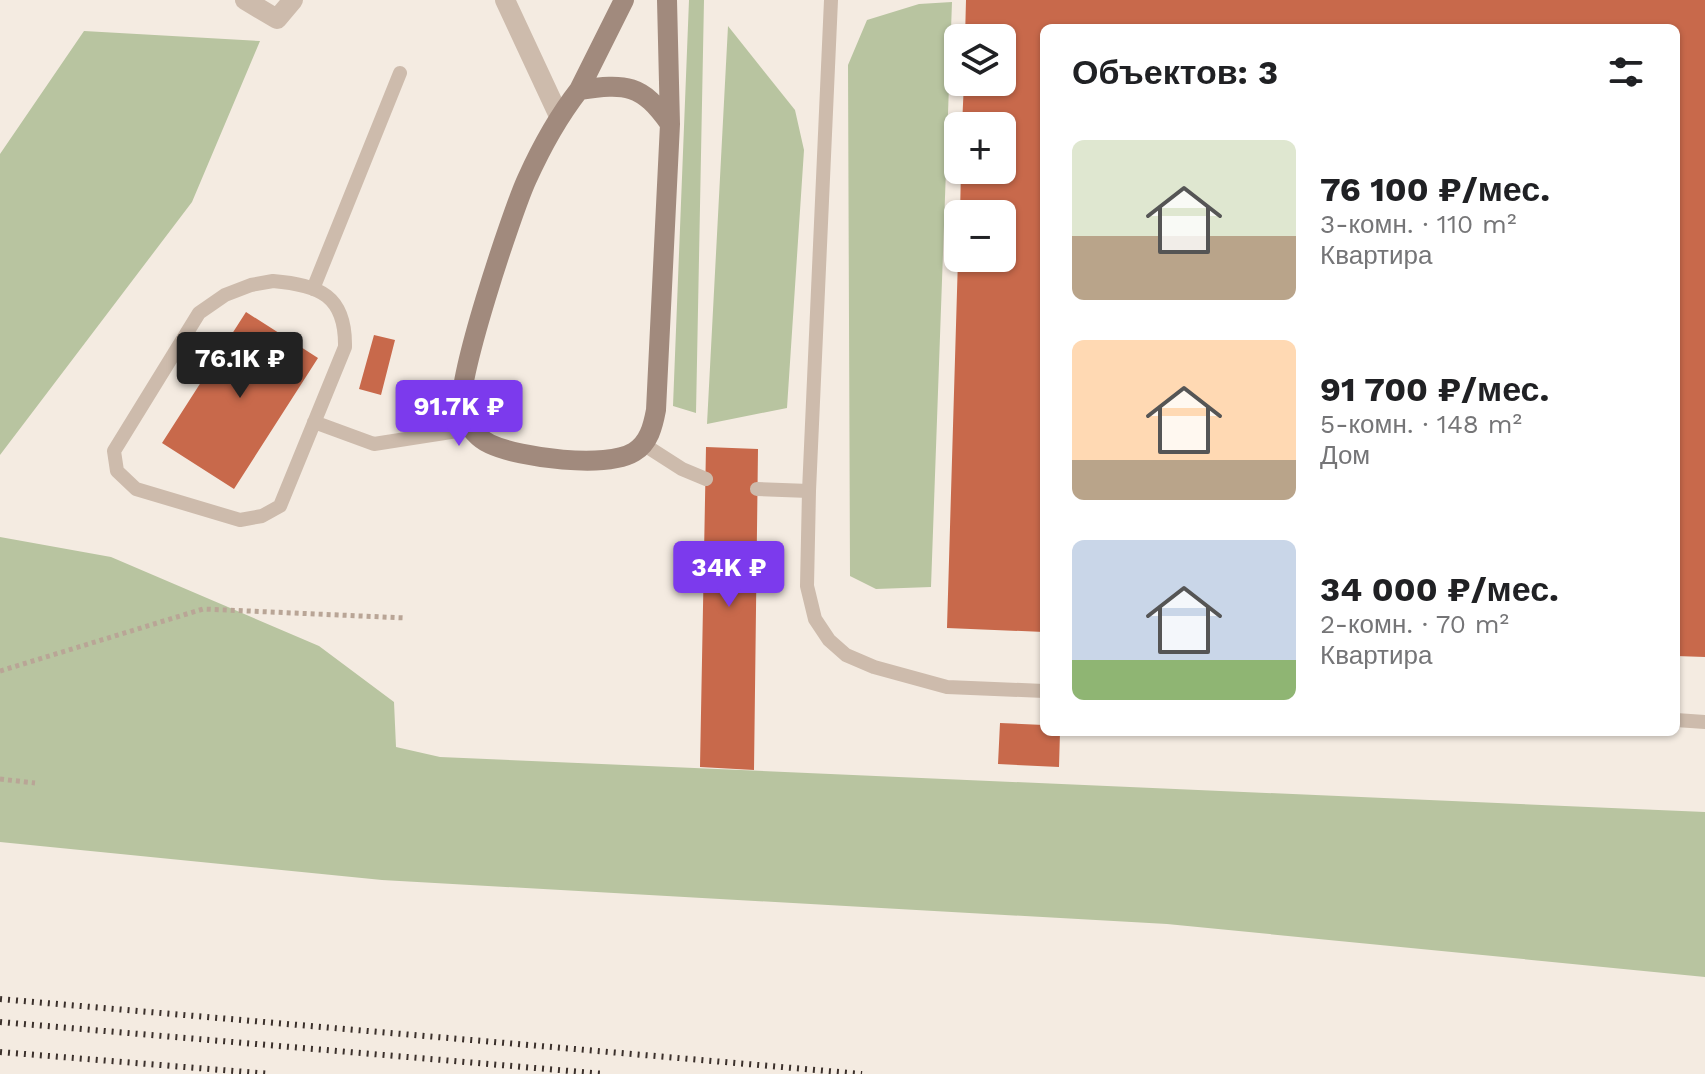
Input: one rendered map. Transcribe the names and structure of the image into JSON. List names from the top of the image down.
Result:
{
  "page": {
    "map_buttons": ["+", "−"],
    "heading": "Объектов: 3",
    "list": [
      {
        "name": "76 100 ₽/мес.",
        "note": "3-комн. · 110 m² · Квартира"
      },
      {
        "name": "91 700 ₽/мес.",
        "note": "5-комн. · 148 m² · Дом"
      },
      {
        "name": "34 000 ₽/мес.",
        "note": "2-комн. · 70 m² · Квартира"
      }
    ],
    "price": ["76.1K ₽", "91.7K ₽", "34K ₽"]
  }
}
